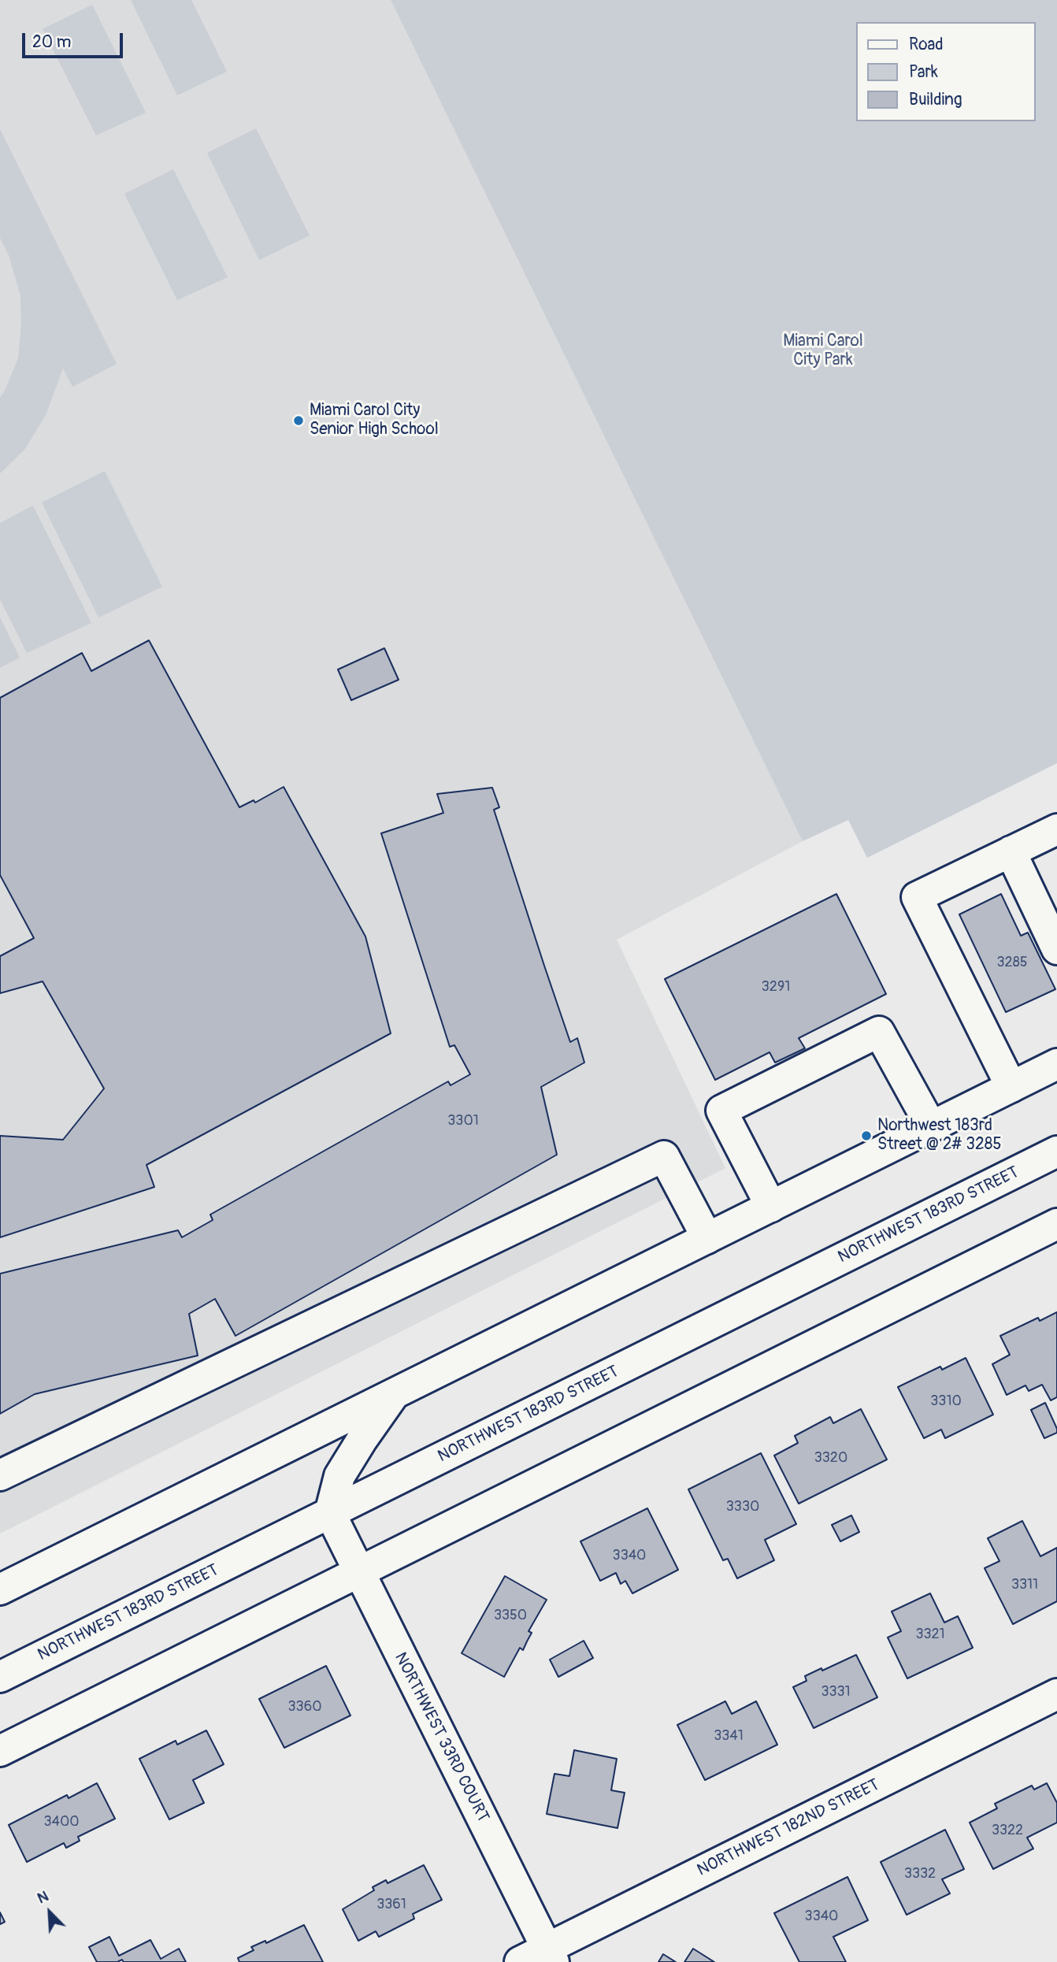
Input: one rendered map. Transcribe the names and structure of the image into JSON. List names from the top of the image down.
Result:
{
  "streets": {
    "main road": ["NORTHWEST 183RD STREET", "NORTHWEST 33RD COURT", "NORTHWEST 182ND STREET"]
  },
  "crossings": [
    ["NORTHWEST 183RD STREET", "NORTHWEST 33RD COURT"],
    ["NORTHWEST 33RD COURT", "NORTHWEST 182ND STREET"]
  ],
  "parks": ["Miami Carol City Park"],
  "places": ["Miami Carol City Senior High School", "Northwest 183rd Street @ 2# 3285"],
  "house_numbers": [
    "3285",
    "3291",
    "3301",
    "3310",
    "3320",
    "3330",
    "3340",
    "3311",
    "3350",
    "3321",
    "3331",
    "3360",
    "3341",
    "3400",
    "3322",
    "3332",
    "3361",
    "3340"
  ],
  "legend": ["Road", "Park", "Building"],
  "scale_bar": "20 m",
  "north": "top left"
}
